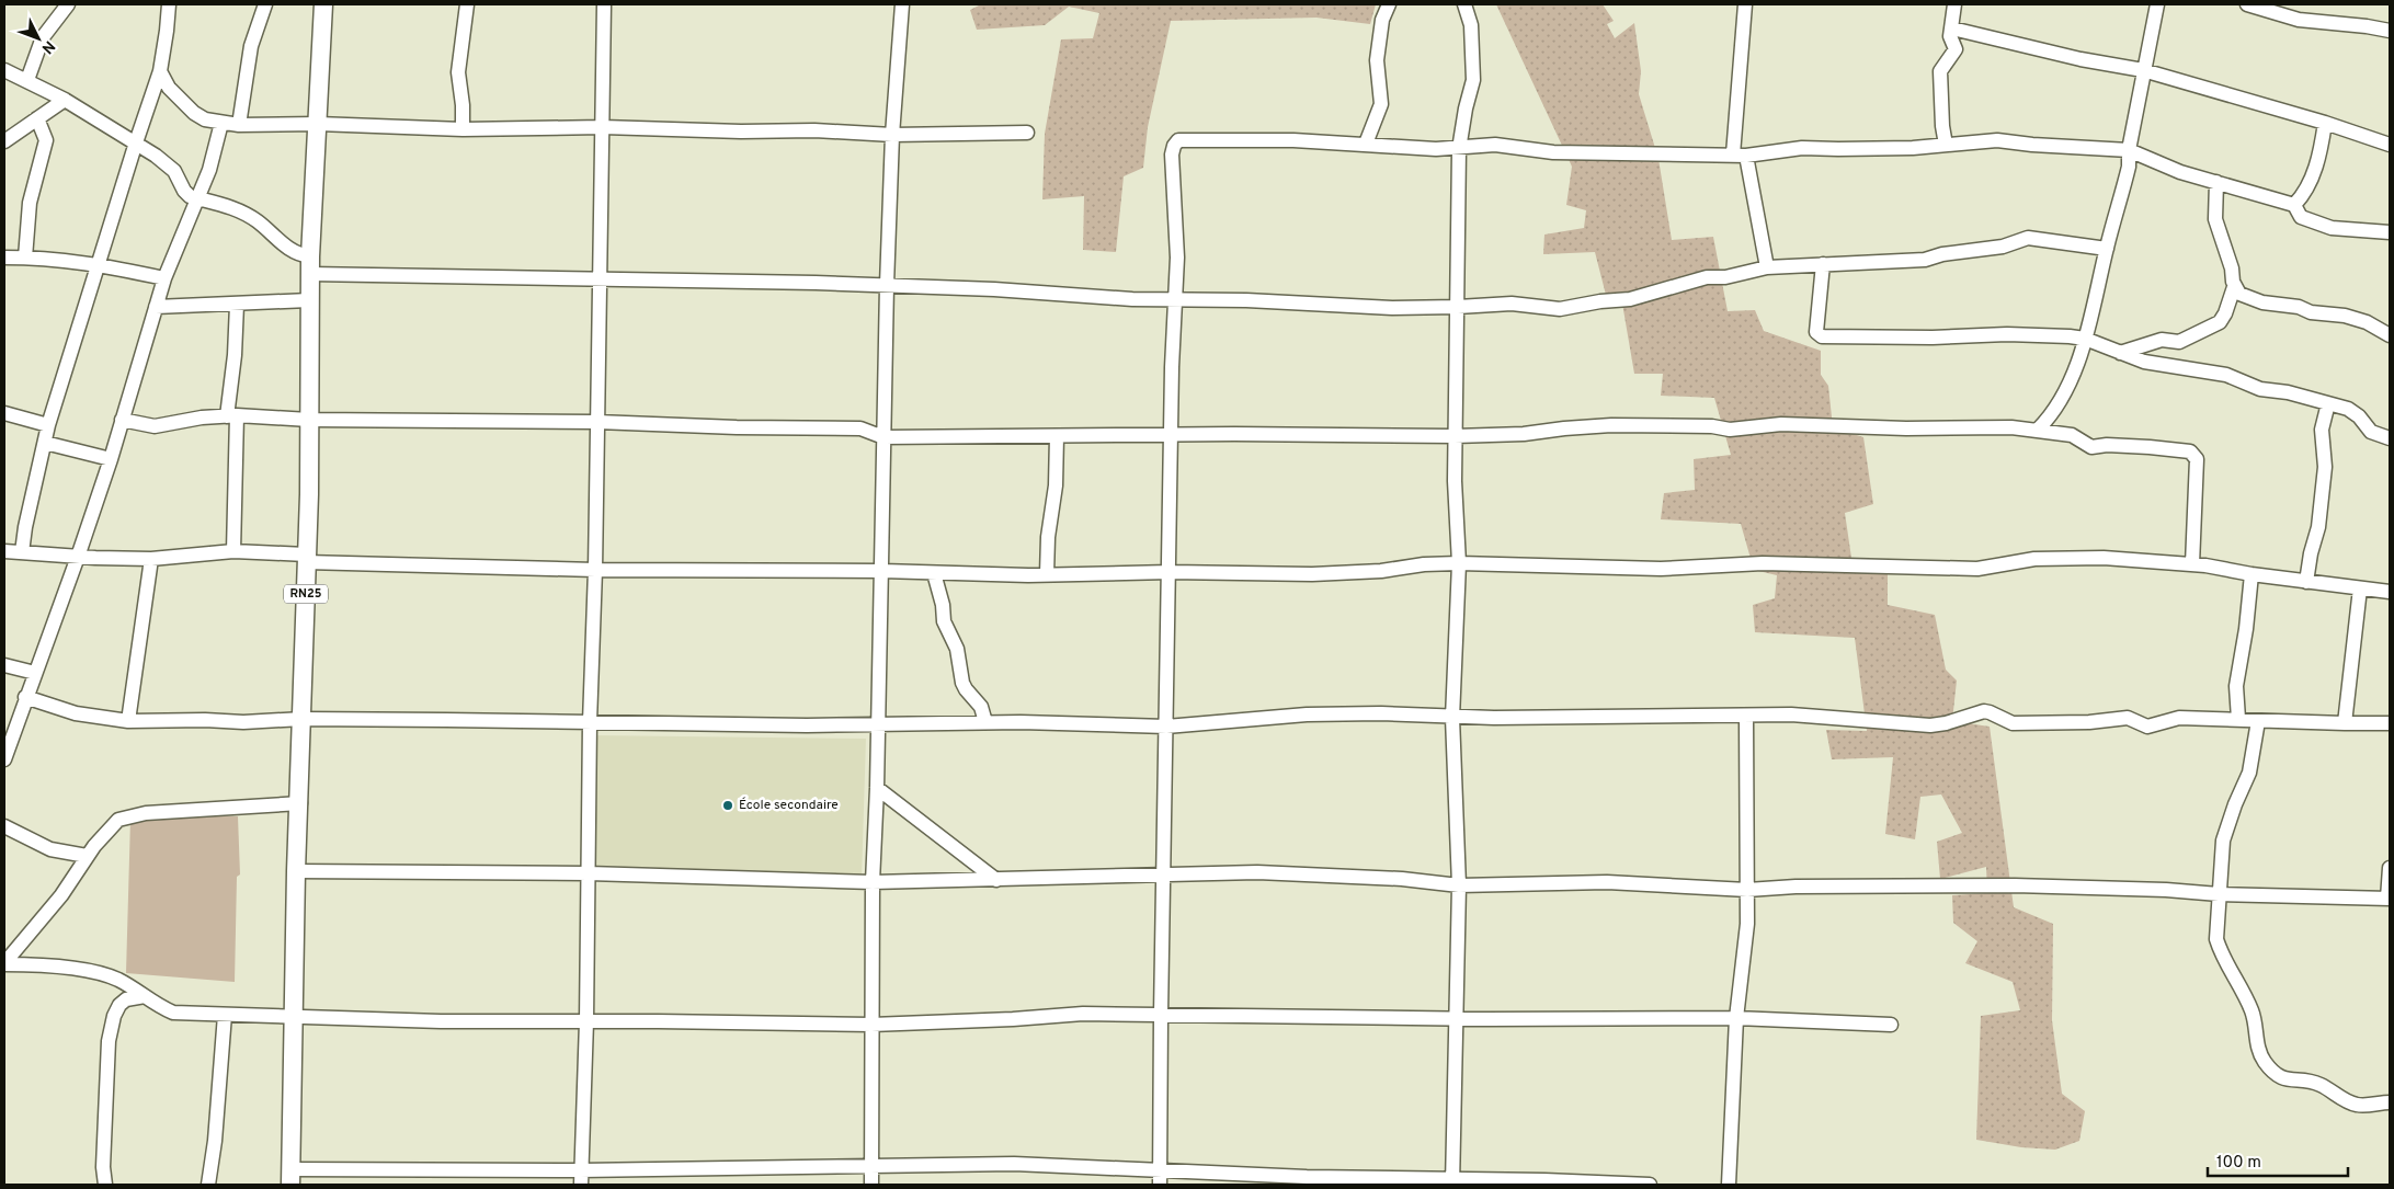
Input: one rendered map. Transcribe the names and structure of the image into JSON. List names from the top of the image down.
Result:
{
  "streets": {
    "main road": ["RN25"]
  },
  "places": ["École secondaire"],
  "scale_bar": "100 m",
  "north": "bottom right"
}
